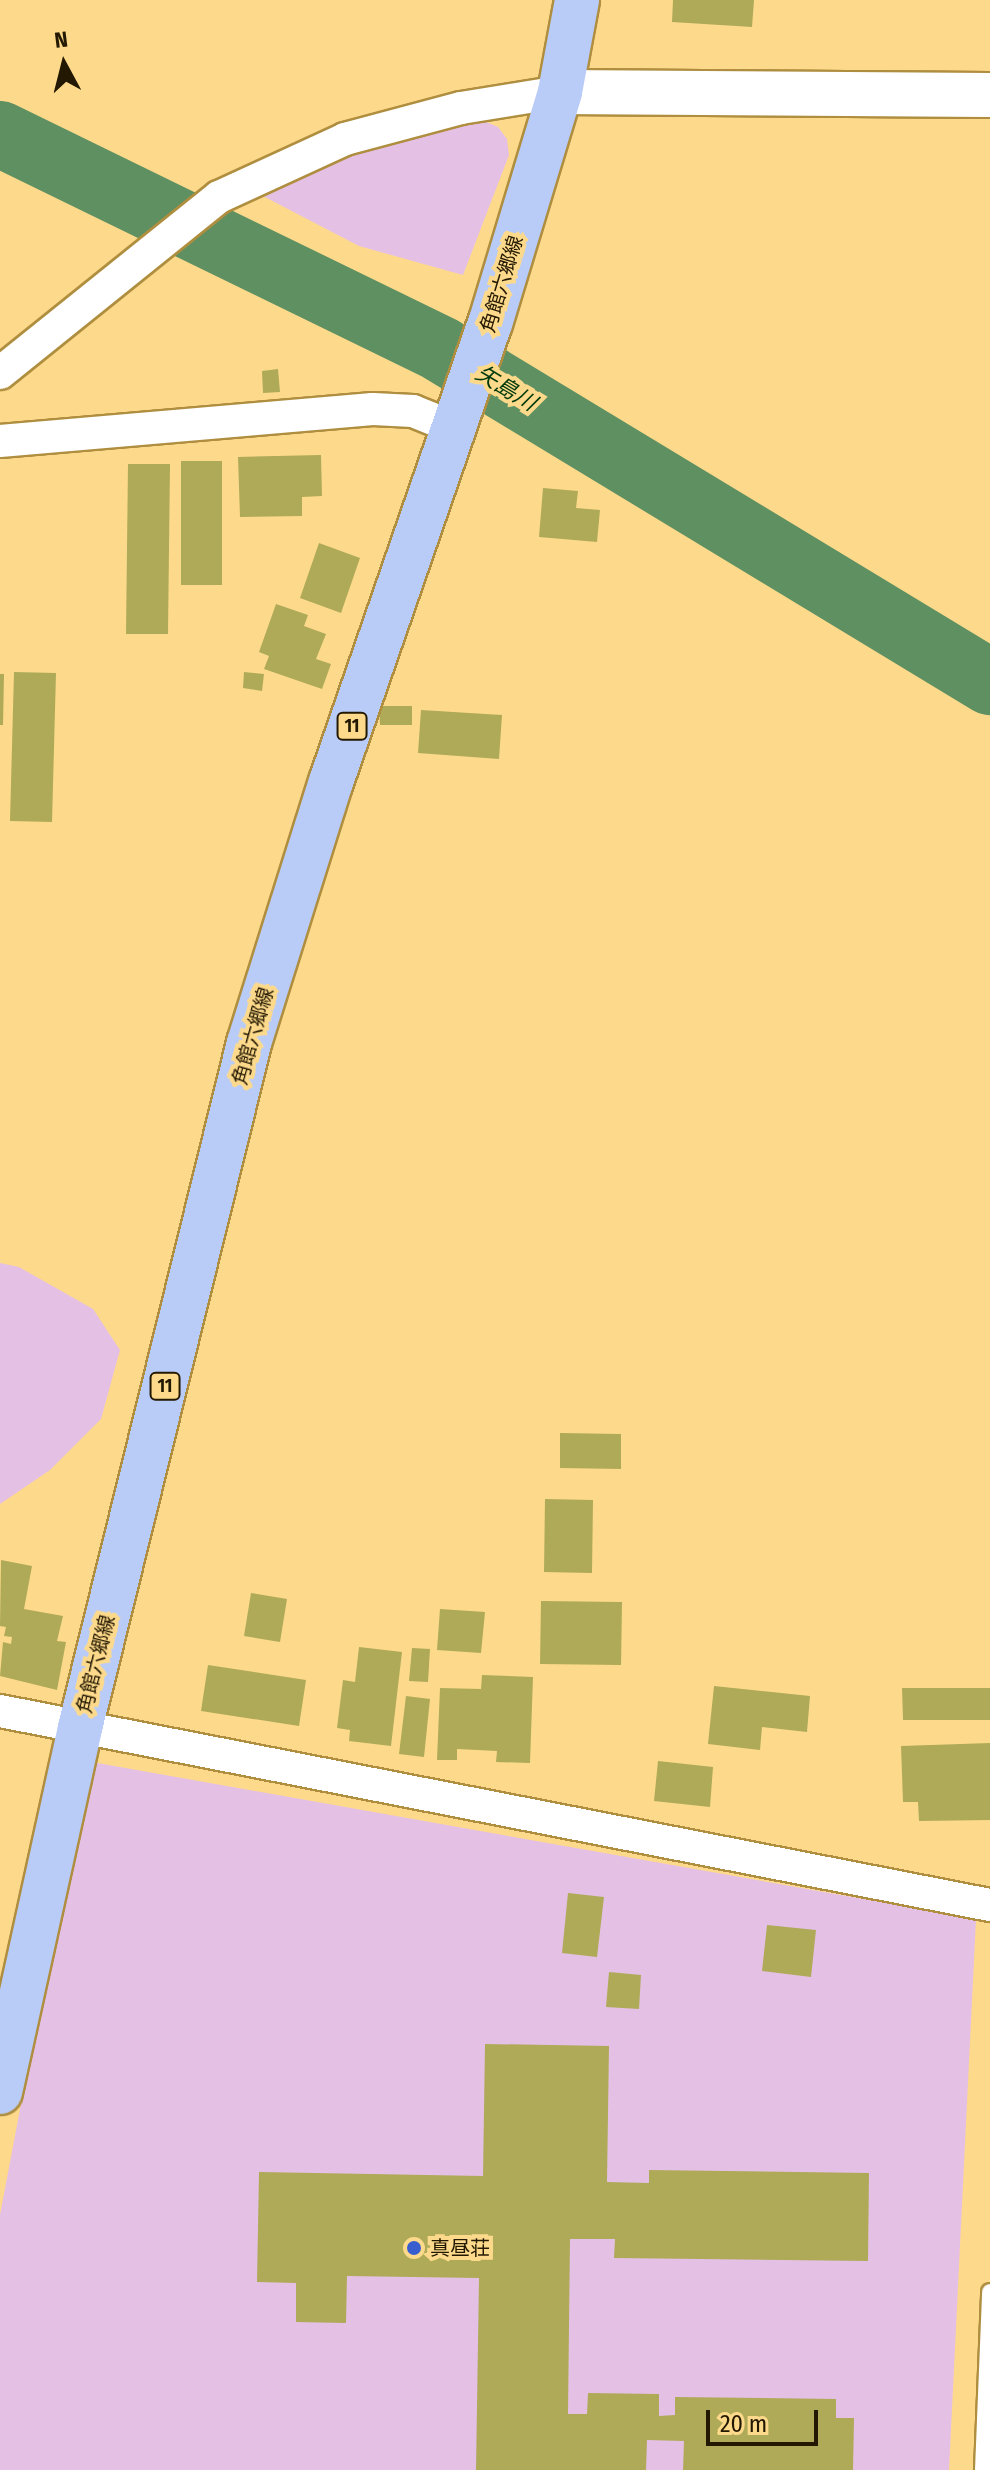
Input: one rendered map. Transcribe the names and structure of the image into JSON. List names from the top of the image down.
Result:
{
  "streets": {
    "main road": ["角館六郷線", "11"]
  },
  "water": ["矢島川"],
  "places": ["真昼荘"],
  "scale_bar": "20 m",
  "north": "top"
}
